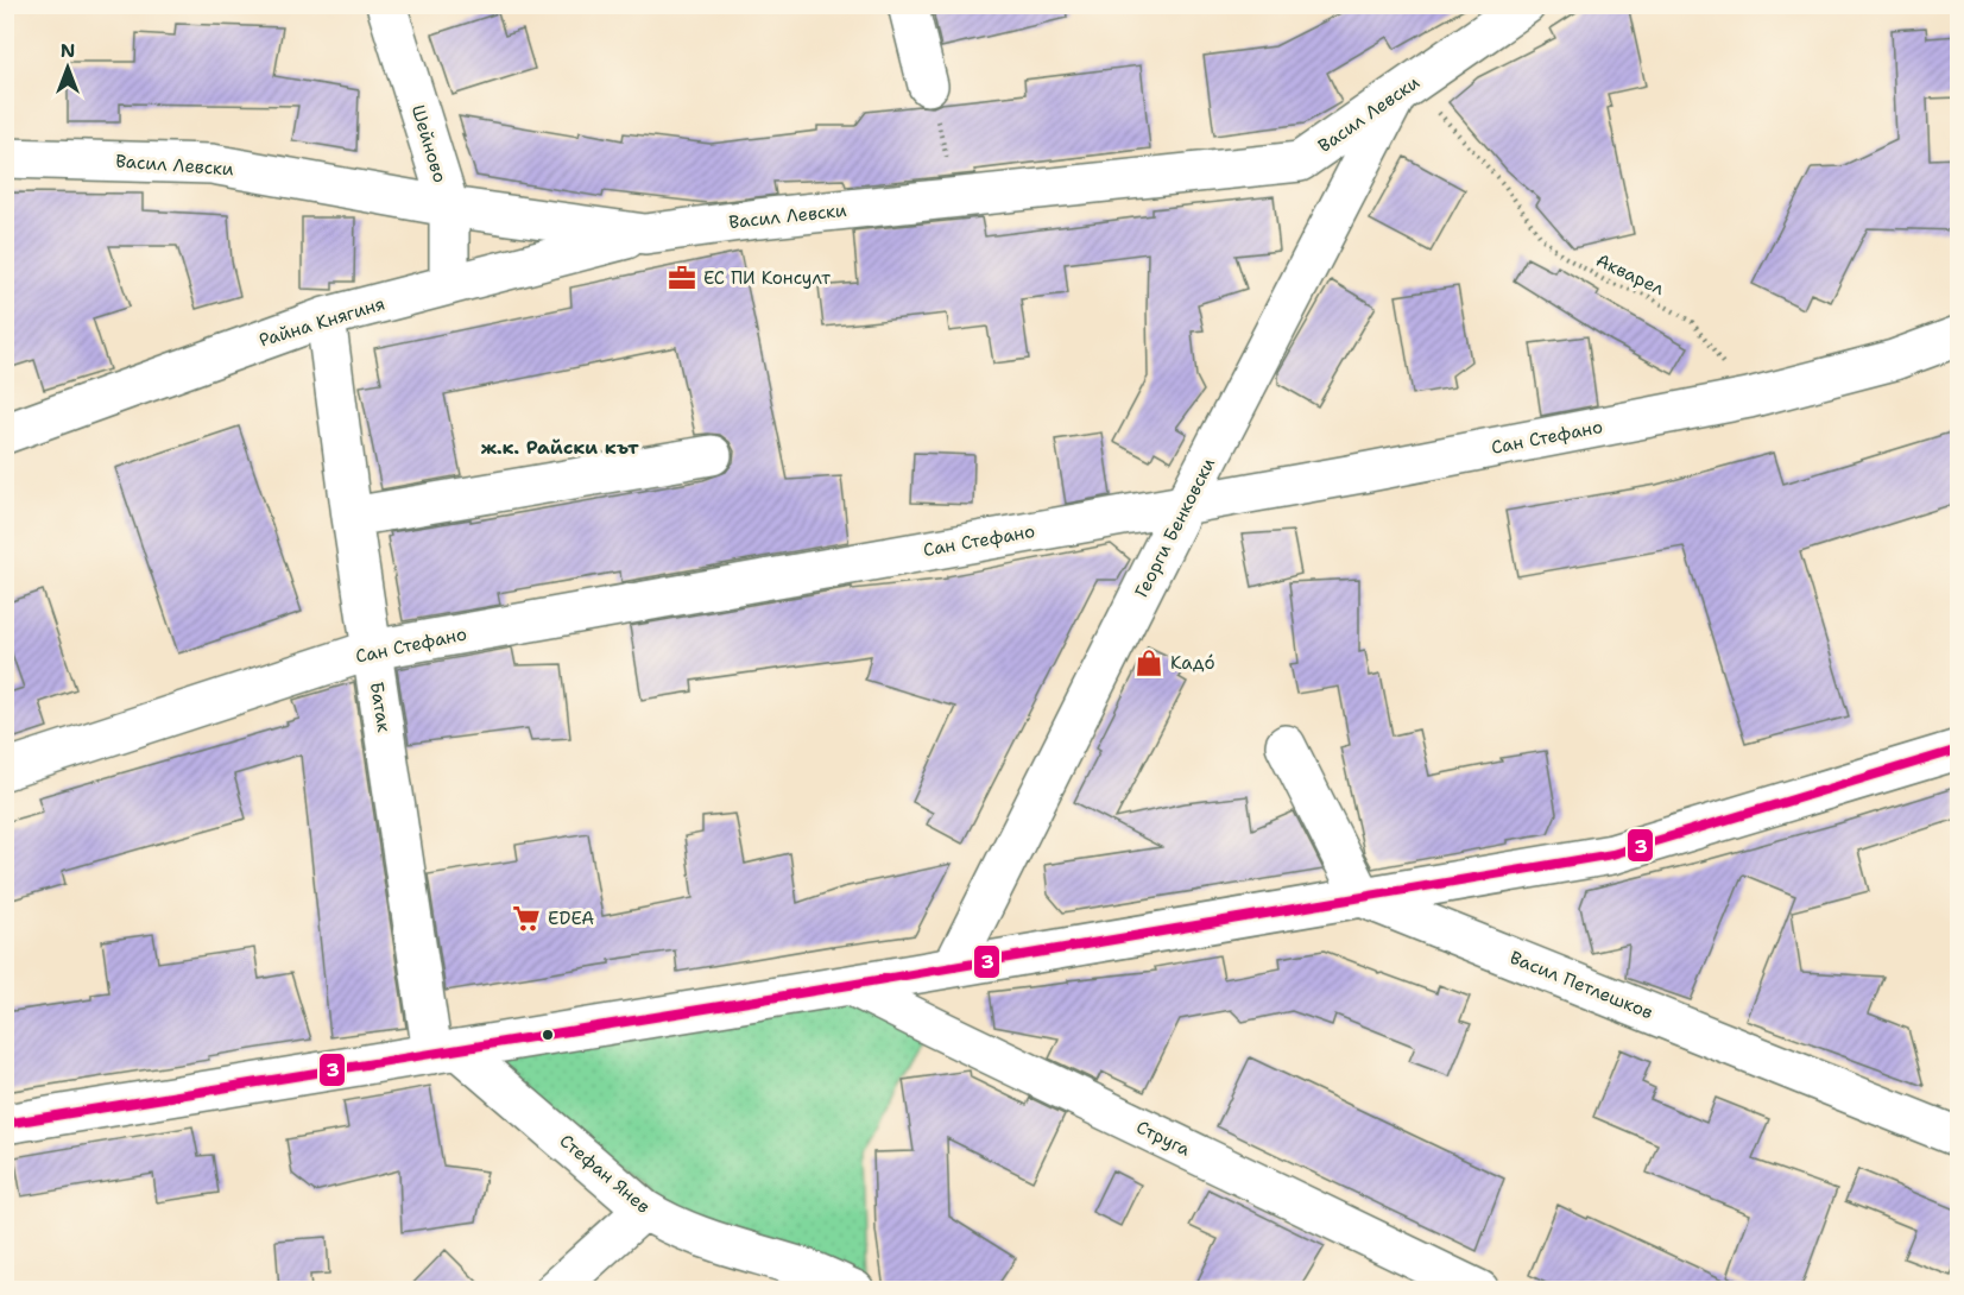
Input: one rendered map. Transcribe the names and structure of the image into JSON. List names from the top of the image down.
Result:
{
  "streets": {
    "street": [
      "Васил Левски",
      "Шейново",
      "Райна Княгиня",
      "Сан Стефано",
      "Георги Бенковски",
      "Батак",
      "Васил Петлешков",
      "Струга",
      "Стефан Янев"
    ],
    "path": ["Акварел"]
  },
  "crossings": [
    ["Васил Левски", "Шейново"],
    ["Васил Левски", "Акварел"],
    ["Васил Левски", "Райна Княгиня"],
    ["Васил Левски", "Георги Бенковски"],
    ["Шейново", "Райна Княгиня"],
    ["Акварел", "Сан Стефано"],
    ["Акварел", "Георги Бенковски"],
    ["Райна Княгиня", "Батак"],
    ["Сан Стефано", "Георги Бенковски"],
    ["Сан Стефано", "Батак"],
    ["Батак", "Стефан Янев"]
  ],
  "districts": ["ж.к. Райски кът"],
  "places": {
    "office": ["ЕС ПИ Консулт"],
    "shop": ["Кадó"],
    "supermarket": ["EDEA"]
  },
  "lines": ["transit line 3"],
  "north": "top"
}
